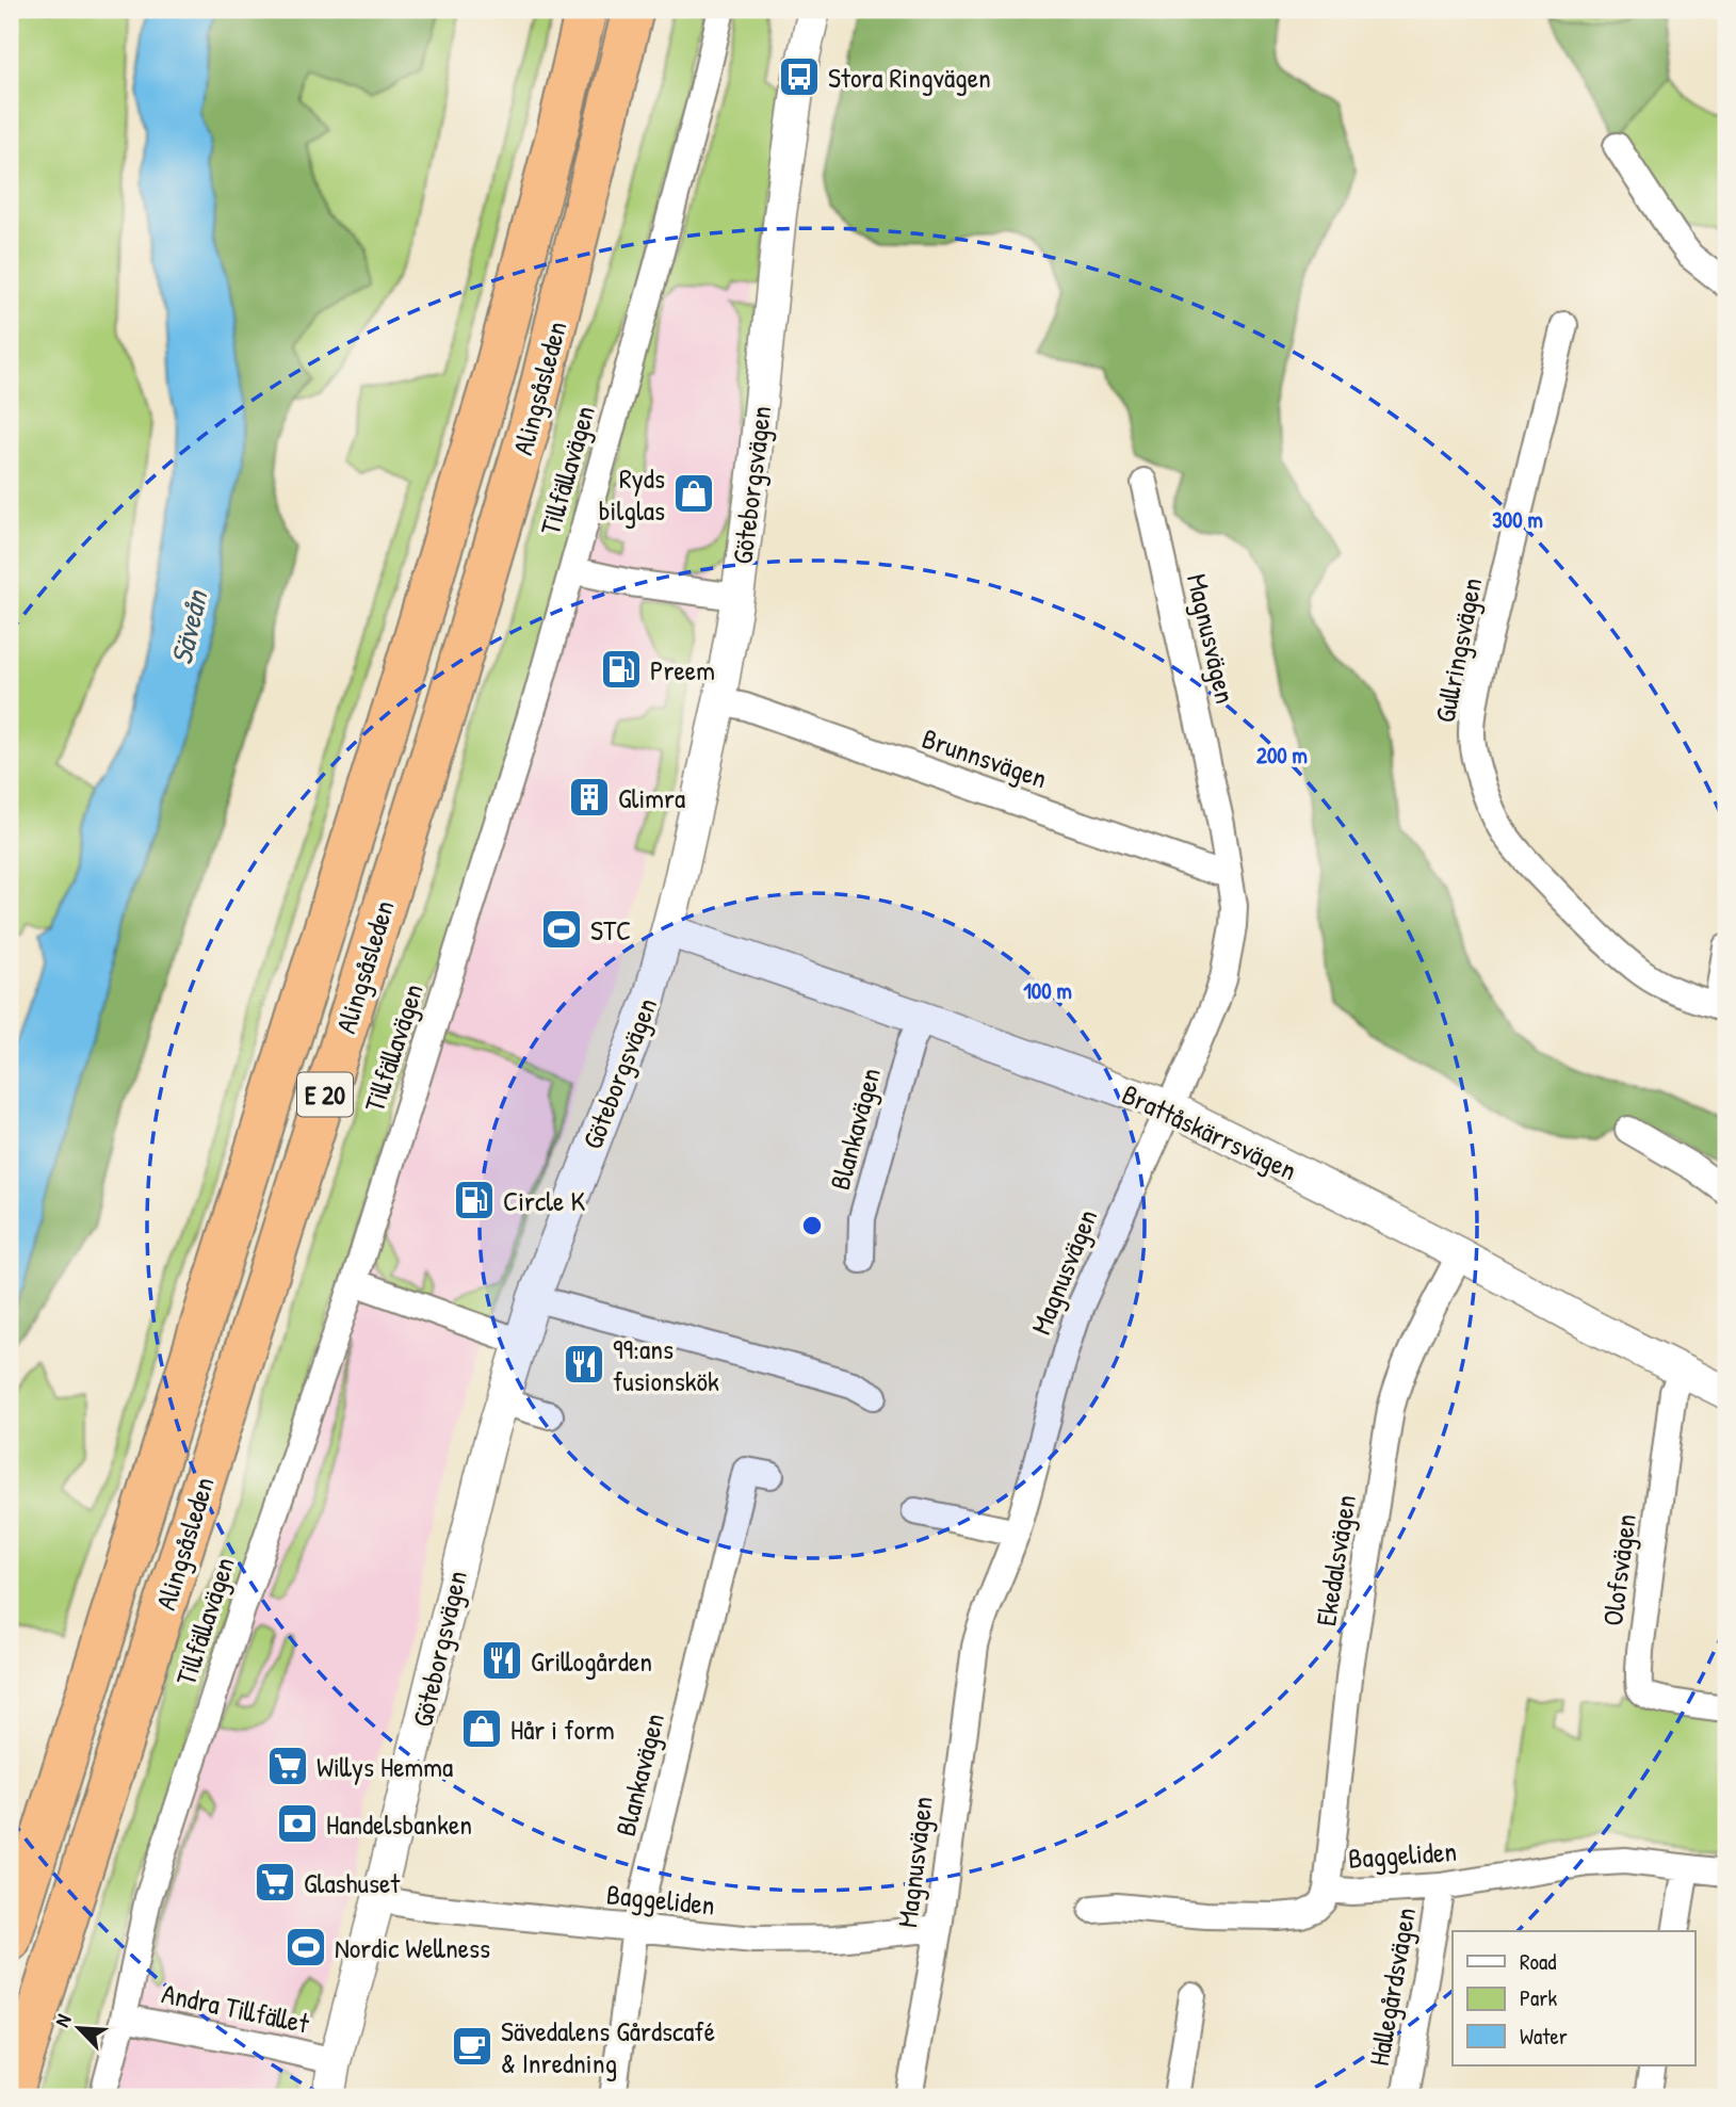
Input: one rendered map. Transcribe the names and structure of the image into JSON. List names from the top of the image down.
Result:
{
  "streets": {
    "highway": ["Alingsåsleden", "E 20"],
    "street": [
      "Tillfällavägen",
      "Göteborgsvägen",
      "Magnusvägen",
      "Gullringsvägen",
      "Brunnsvägen",
      "Blankavägen",
      "Brattåskärrsvägen",
      "Ekedalsvägen",
      "Olofsvägen",
      "Baggeliden",
      "Hallegårdsvägen",
      "Andra Tillfället"
    ]
  },
  "crossings": [
    ["Tillfällavägen", "Andra Tillfället"],
    ["Göteborgsvägen", "Brunnsvägen"],
    ["Göteborgsvägen", "Brattåskärrsvägen"],
    ["Göteborgsvägen", "Baggeliden"],
    ["Göteborgsvägen", "Andra Tillfället"],
    ["Magnusvägen", "Brunnsvägen"],
    ["Magnusvägen", "Brattåskärrsvägen"],
    ["Magnusvägen", "Baggeliden"],
    ["Blankavägen", "Brattåskärrsvägen"],
    ["Blankavägen", "Baggeliden"],
    ["Brattåskärrsvägen", "Ekedalsvägen"],
    ["Brattåskärrsvägen", "Olofsvägen"],
    ["Ekedalsvägen", "Baggeliden"],
    ["Baggeliden", "Hallegårdsvägen"]
  ],
  "water": ["Säveån"],
  "places": {
    "bus stop": ["Stora Ringvägen"],
    "shop": ["Ryds bilglas", "Hår i form"],
    "fuel station": ["Preem", "Circle K"],
    "building": ["Glimra"],
    "sports": ["STC", "Nordic Wellness"],
    "restaurant": ["99:ans fusionskök", "Grillogården"],
    "supermarket": ["Willys Hemma", "Glashuset"],
    "bank": ["Handelsbanken"],
    "cafe": ["Sävedalens Gårdscafé & Inredning"]
  },
  "legend": ["Road", "Park", "Water"],
  "north": "top left",
  "rings": ["300 m", "200 m", "100 m"]
}
